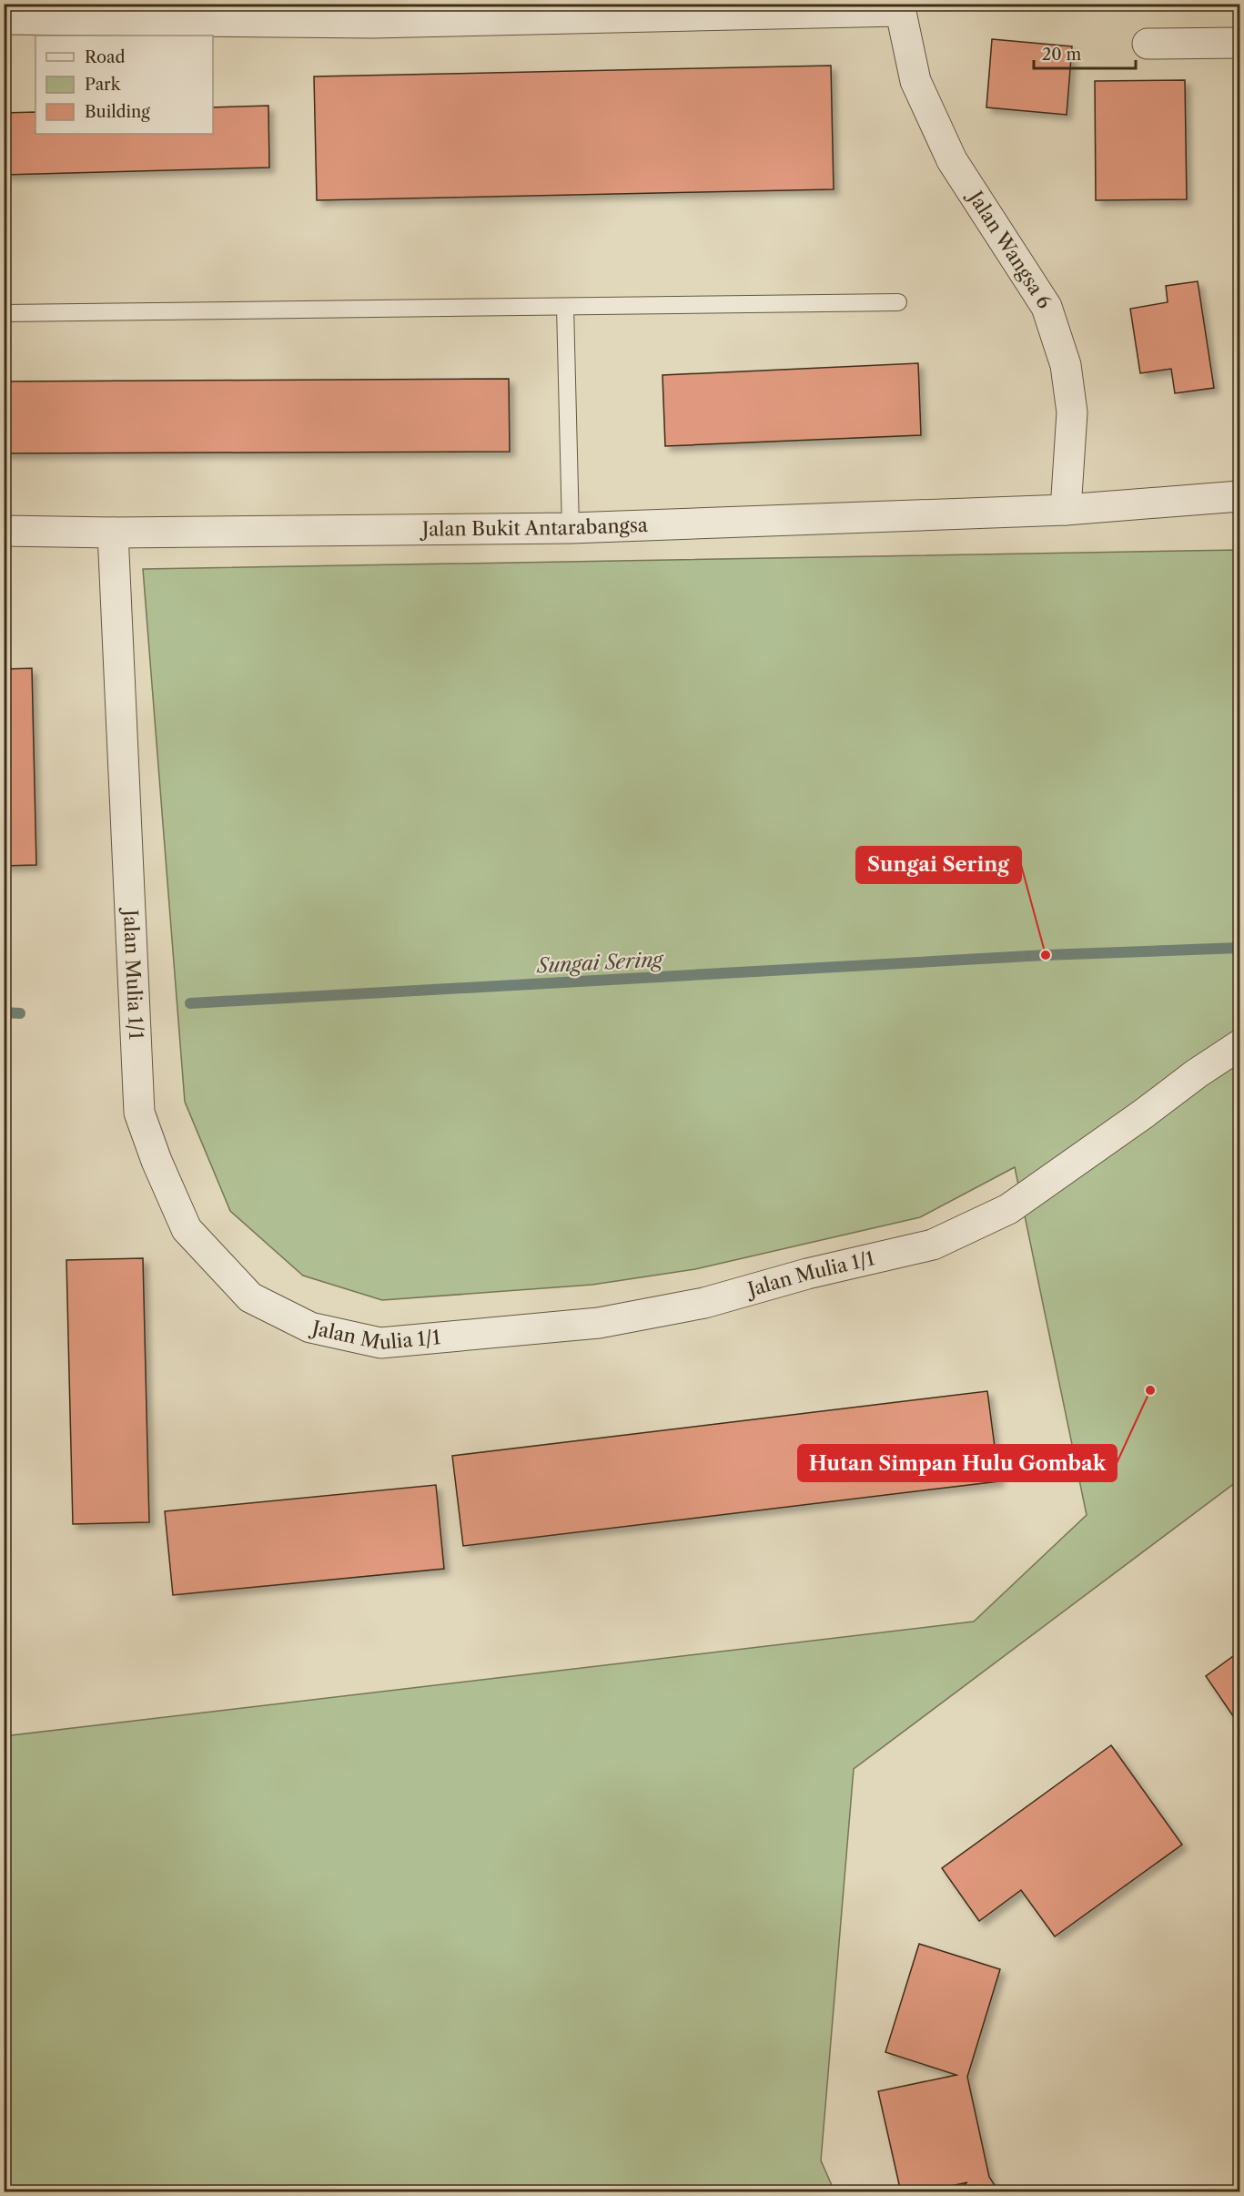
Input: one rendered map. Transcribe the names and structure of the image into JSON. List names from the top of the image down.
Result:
{
  "streets": {
    "street": ["Jalan Wangsa 6", "Jalan Bukit Antarabangsa", "Jalan Mulia 1/1"]
  },
  "crossings": [
    ["Jalan Wangsa 6", "Jalan Bukit Antarabangsa"],
    ["Jalan Bukit Antarabangsa", "Jalan Mulia 1/1"]
  ],
  "water": ["Sungai Sering"],
  "places": ["Sungai Sering", "Hutan Simpan Hulu Gombak"],
  "legend": ["Road", "Park", "Building"],
  "scale_bar": "20 m"
}
